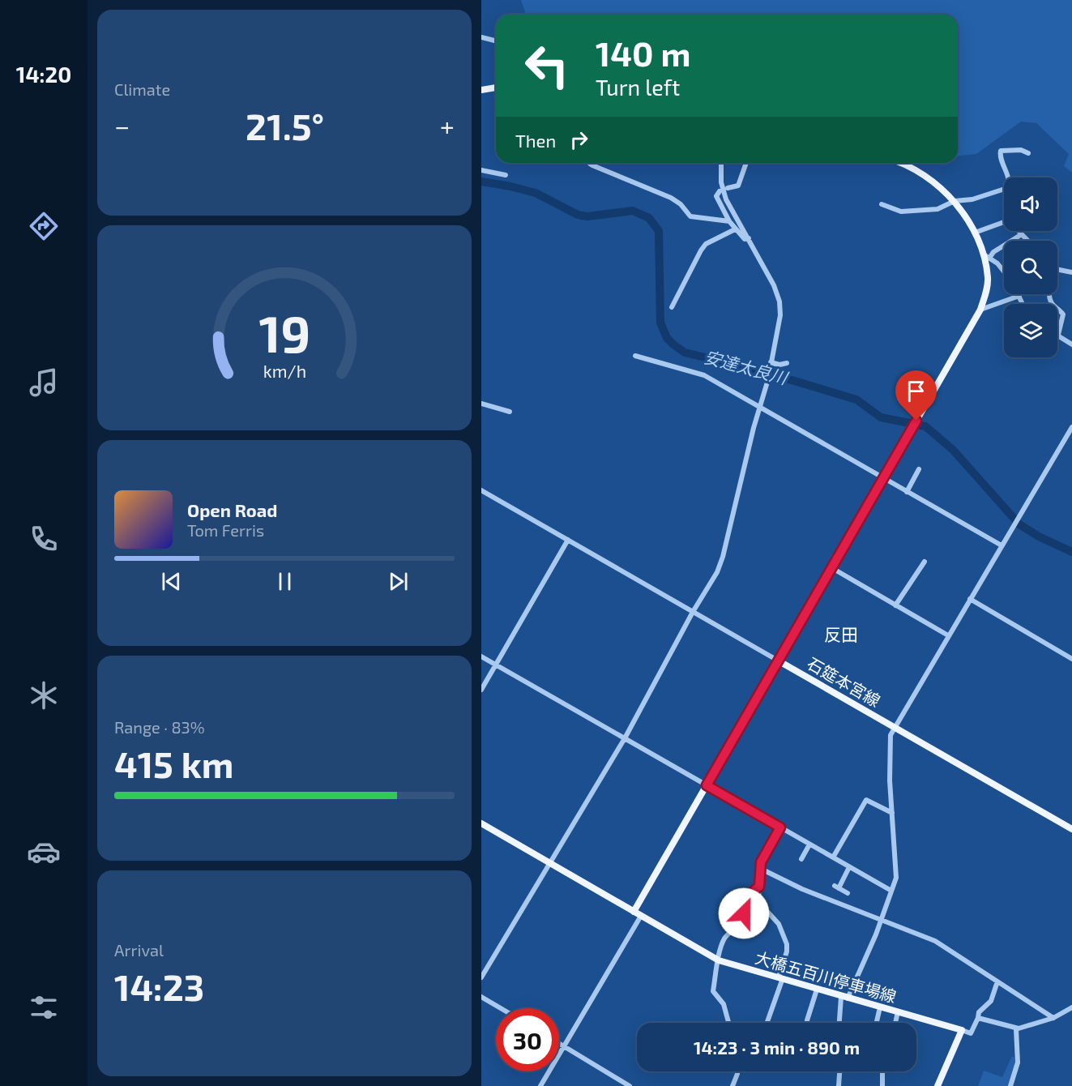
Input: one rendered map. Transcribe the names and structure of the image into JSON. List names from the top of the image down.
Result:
{
  "streets": {
    "main road": ["石筵本宮線", "大橋五百川停車場線"]
  },
  "districts": ["反田"],
  "water": ["安達太良川"],
  "page": {
    "tabs": "14:20",
    "tile": [
      "Climate",
      ["Range · 83%", "415 km"],
      ["Arrival", "14:23"]
    ],
    "turn": ["140 m", "Turn left"],
    "heat": ["−", "21.5°", "+"],
    "then": "Then",
    "song": ["Open Road", "Tom Ferris"],
    "limit": "30",
    "trip": "14:23 · 3 min · 890 m",
    "gauge": ["19", "km/h"]
  }
}
